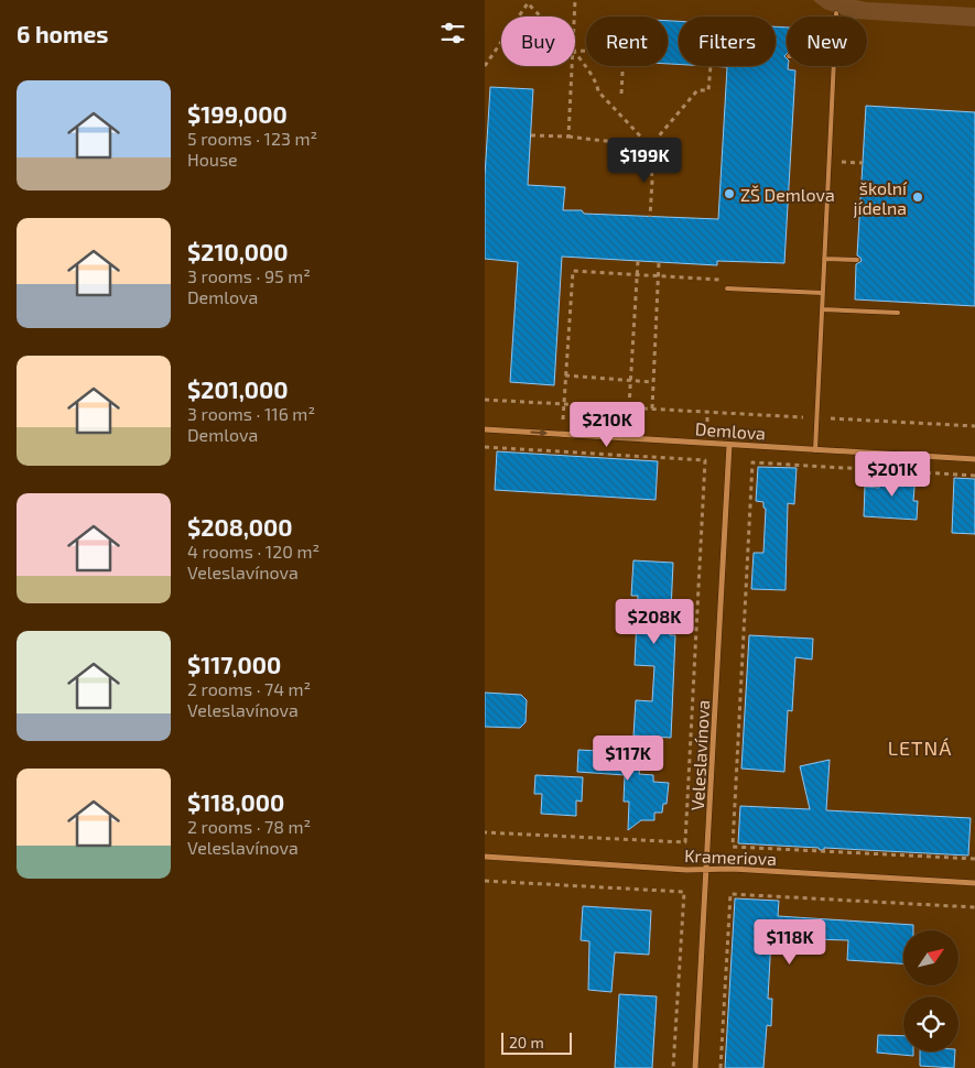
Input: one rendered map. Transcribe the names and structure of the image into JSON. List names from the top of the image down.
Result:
{
  "streets": {
    "street": ["Demlova", "Veleslavínova", "Krameriova"]
  },
  "crossings": [
    ["Demlova", "Veleslavínova"],
    ["Veleslavínova", "Krameriova"]
  ],
  "districts": ["LETNÁ"],
  "places": ["ZŠ Demlova", "školní jídelna"],
  "scale_bar": "20 m",
  "north": "top right",
  "page": {
    "heading": "6 homes",
    "chip": [
      "Buy",
      "Rent",
      "Filters",
      "New"
    ],
    "list": [
      {
        "name": "$199,000",
        "note": "5 rooms · 123 m² · House"
      },
      {
        "name": "$210,000",
        "note": "3 rooms · 95 m² · Demlova"
      },
      {
        "name": "$201,000",
        "note": "3 rooms · 116 m² · Demlova"
      },
      {
        "name": "$208,000",
        "note": "4 rooms · 120 m² · Veleslavínova"
      },
      {
        "name": "$117,000",
        "note": "2 rooms · 74 m² · Veleslavínova"
      },
      {
        "name": "$118,000",
        "note": "2 rooms · 78 m² · Veleslavínova"
      }
    ],
    "price": [
      "$199K",
      "$210K",
      "$201K",
      "$208K",
      "$117K",
      "$118K"
    ],
    "scale": "20 m"
  }
}
